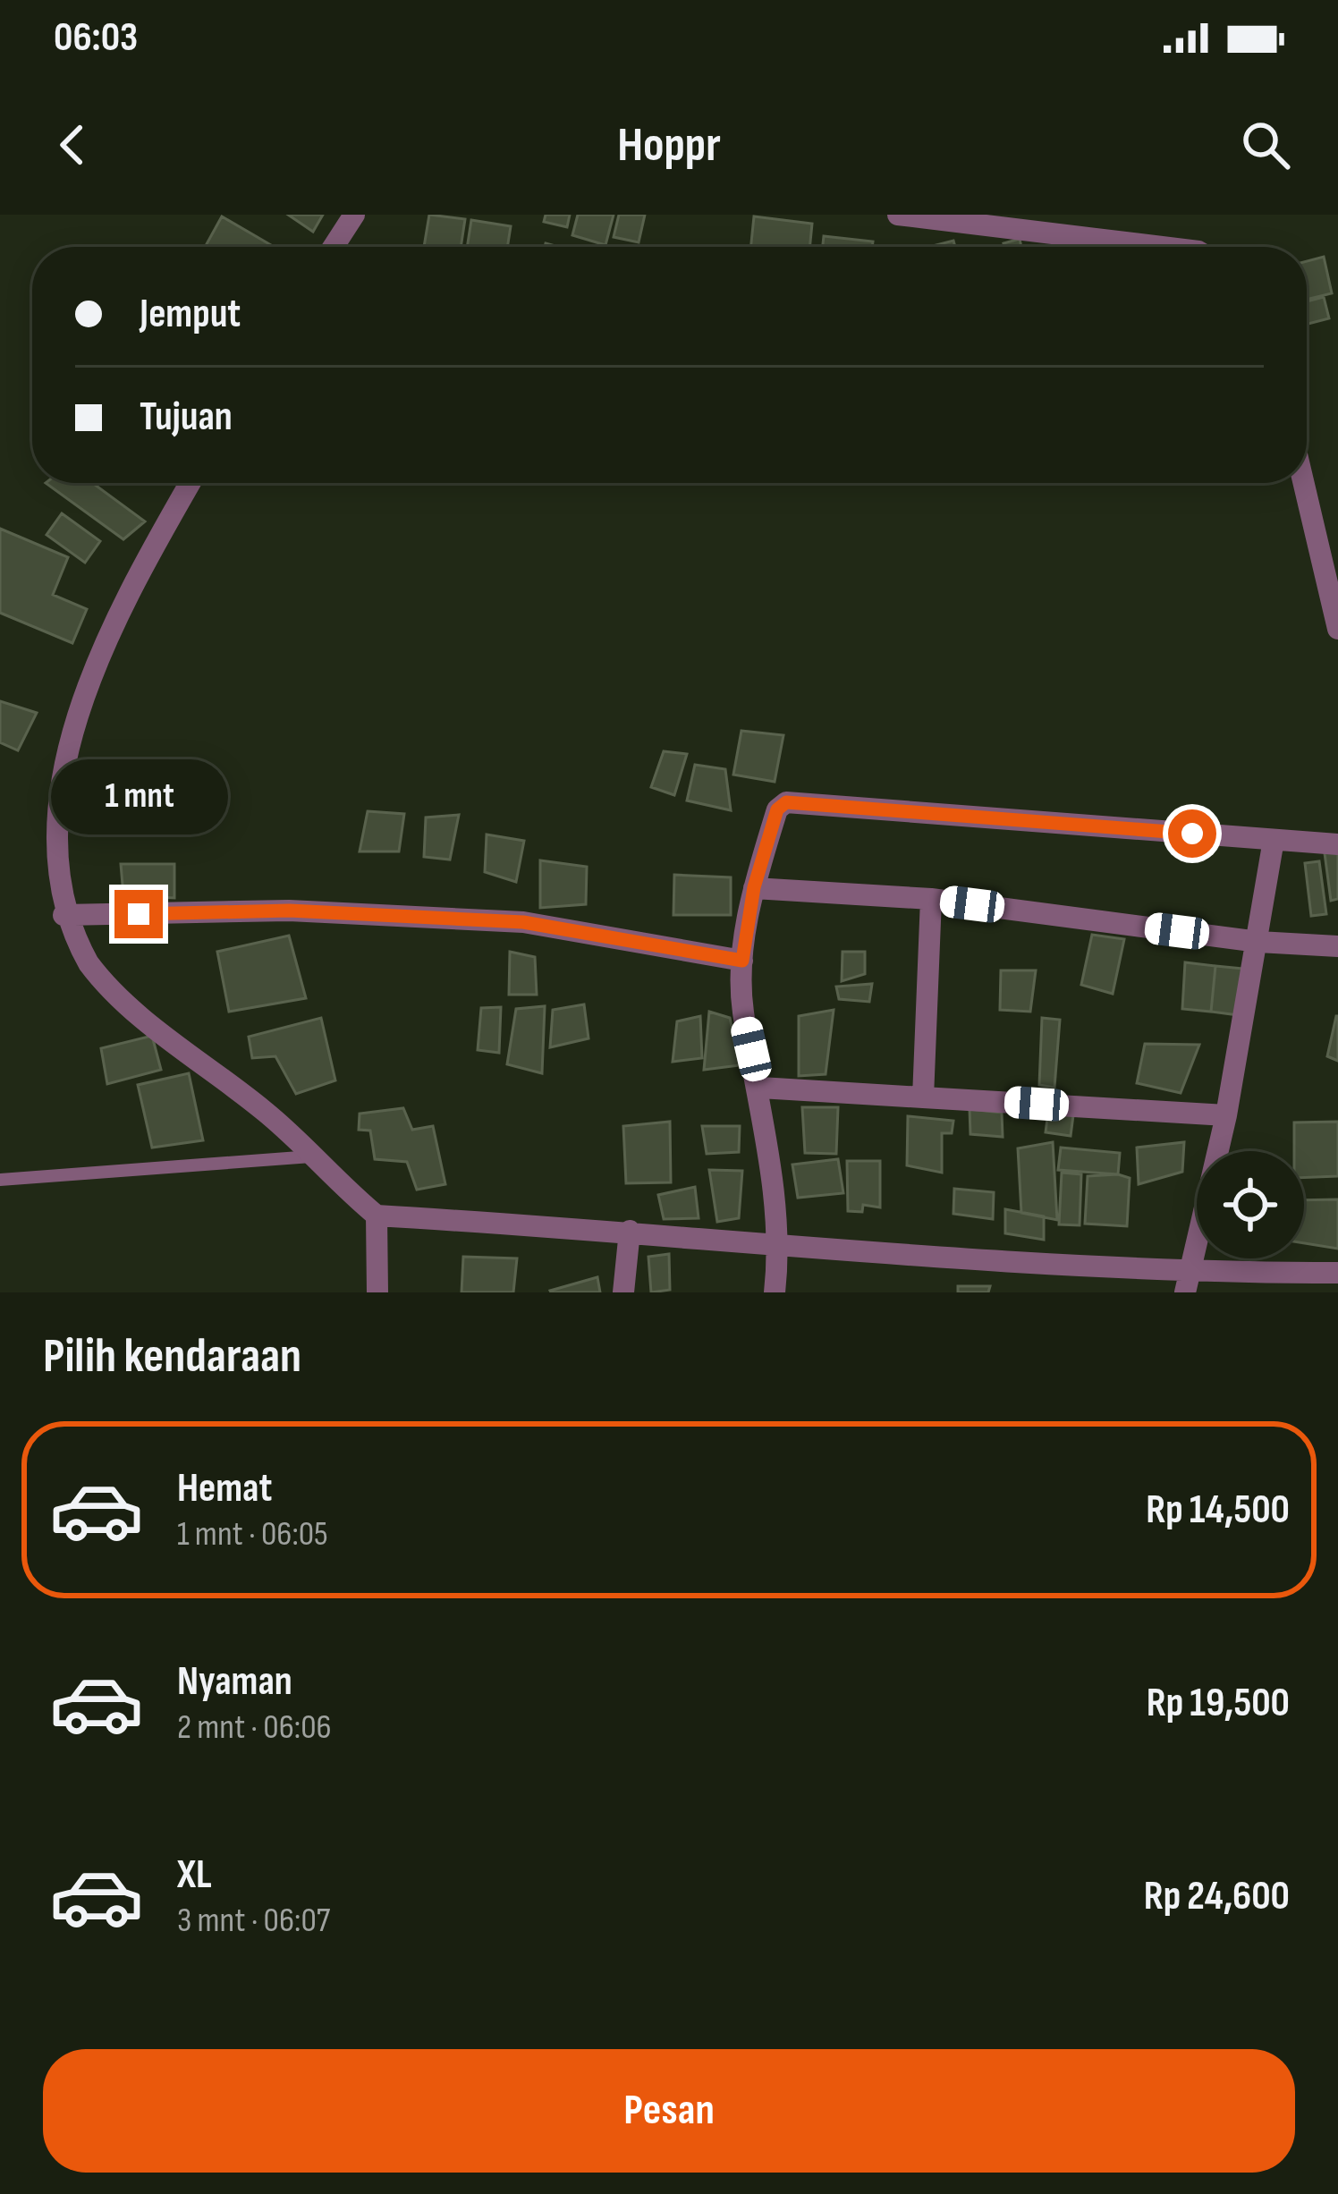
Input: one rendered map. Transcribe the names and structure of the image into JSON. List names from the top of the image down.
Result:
{
  "page": {
    "status": "06:03",
    "header": "Hoppr",
    "banner": ["Jemput", "Tujuan"],
    "bubble": "1 mnt",
    "heading": "Pilih kendaraan",
    "list": [
      {
        "name": "Hemat",
        "note": "1 mnt · 06:05",
        "value": "Rp 14,500"
      },
      {
        "name": "Nyaman",
        "note": "2 mnt · 06:06",
        "value": "Rp 19,500"
      },
      {
        "name": "XL",
        "note": "3 mnt · 06:07",
        "value": "Rp 24,600"
      }
    ],
    "buttons": "Pesan"
  }
}
